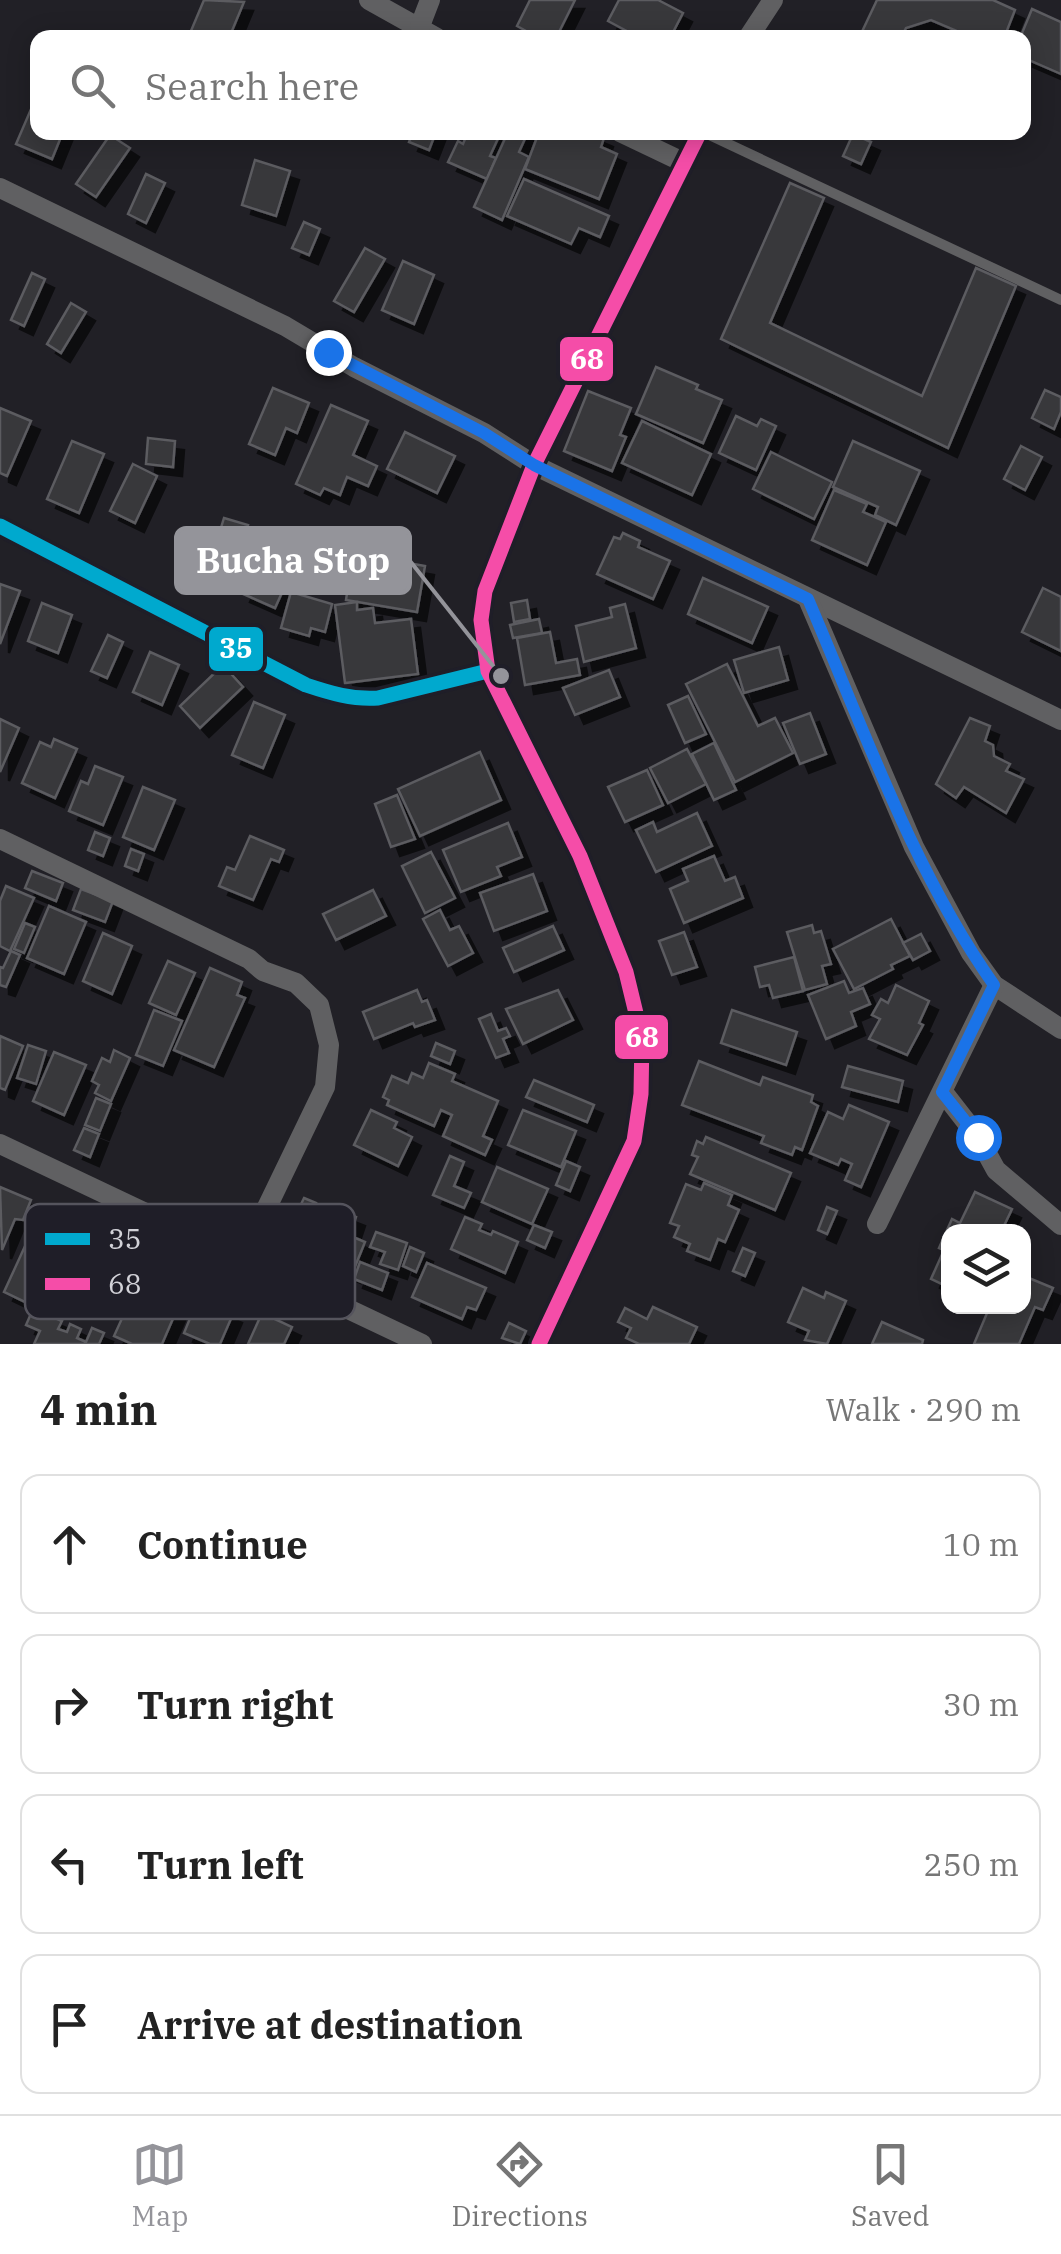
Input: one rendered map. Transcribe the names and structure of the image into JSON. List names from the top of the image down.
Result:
{
  "places": ["Bucha Stop"],
  "lines": ["transit line 68", "transit line 35"],
  "legend": ["35", "68"],
  "page": {
    "search": "Search here",
    "heading": ["4 min", "Walk · 290 m"],
    "list": [
      ["Continue", "10 m"],
      ["Turn right", "30 m"],
      ["Turn left", "250 m"],
      "Arrive at destination"
    ],
    "nav": ["Map", "Directions", "Saved"]
  }
}
